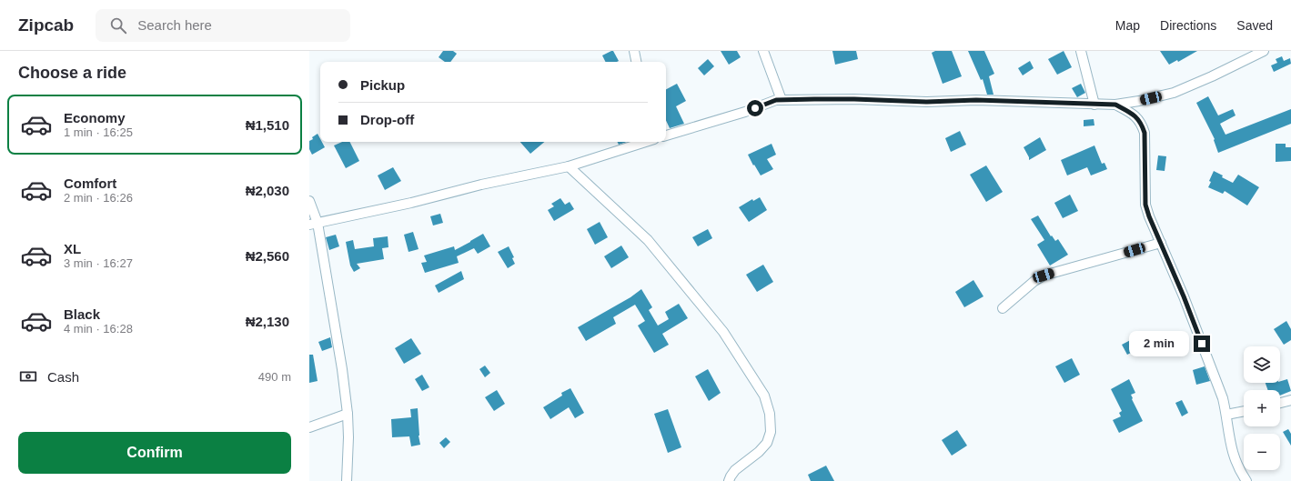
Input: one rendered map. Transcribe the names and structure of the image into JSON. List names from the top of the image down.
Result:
{
  "page": {
    "header": "Zipcab",
    "search": "Search here",
    "nav": ["Map", "Directions", "Saved"],
    "heading": "Choose a ride",
    "banner": ["Pickup", "Drop-off"],
    "list": [
      {
        "name": "Economy",
        "note": "1 min · 16:25",
        "value": "₦1,510"
      },
      {
        "name": "Comfort",
        "note": "2 min · 16:26",
        "value": "₦2,030"
      },
      {
        "name": "XL",
        "note": "3 min · 16:27",
        "value": "₦2,560"
      },
      {
        "name": "Black",
        "note": "4 min · 16:28",
        "value": "₦2,130"
      }
    ],
    "bubble": "2 min",
    "map_buttons": ["+", "−"],
    "pay": ["Cash", "490 m"],
    "buttons": "Confirm"
  }
}
